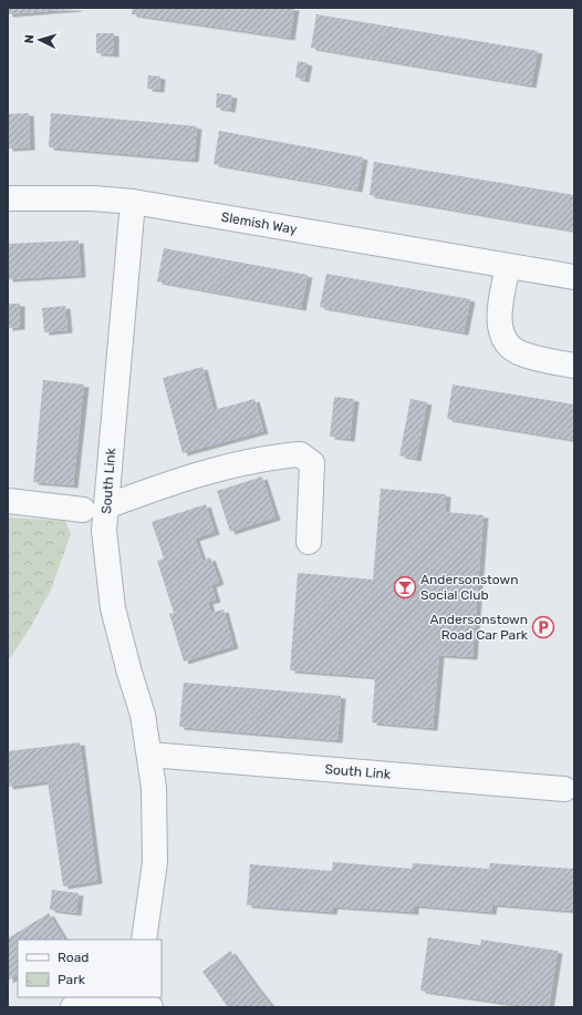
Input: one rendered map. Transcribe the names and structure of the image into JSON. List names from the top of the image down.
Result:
{
  "streets": {
    "street": ["Slemish Way", "South Link"]
  },
  "crossings": [
    ["Slemish Way", "South Link"]
  ],
  "places": {
    "bar": ["Andersonstown Social Club"],
    "parking": ["Andersonstown Road Car Park"]
  },
  "legend": ["Road", "Park"],
  "north": "left"
}
